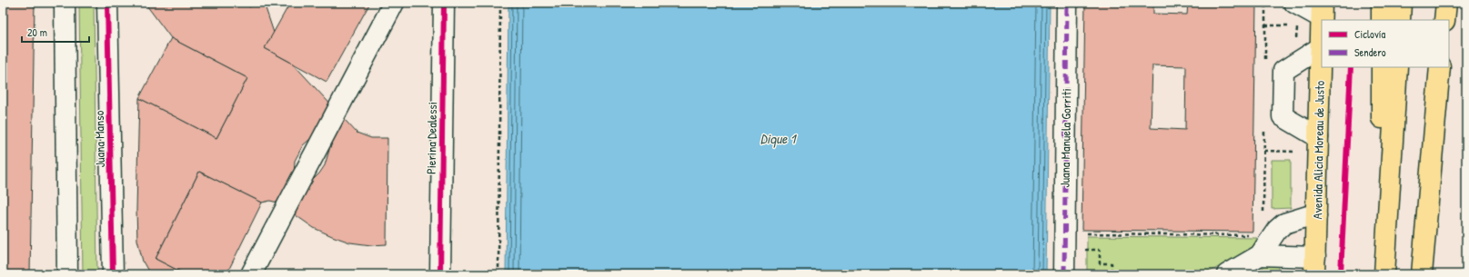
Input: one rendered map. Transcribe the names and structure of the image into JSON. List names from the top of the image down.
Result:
{
  "streets": {
    "main road": ["Avenida Alicia Moreau de Justo"],
    "street": ["Pierina Dealessi", "Juana Manuela Gorriti", "Juana Manso"]
  },
  "water": ["Dique 1"],
  "legend": ["Ciclovía", "Sendero"],
  "scale_bar": "20 m"
}
